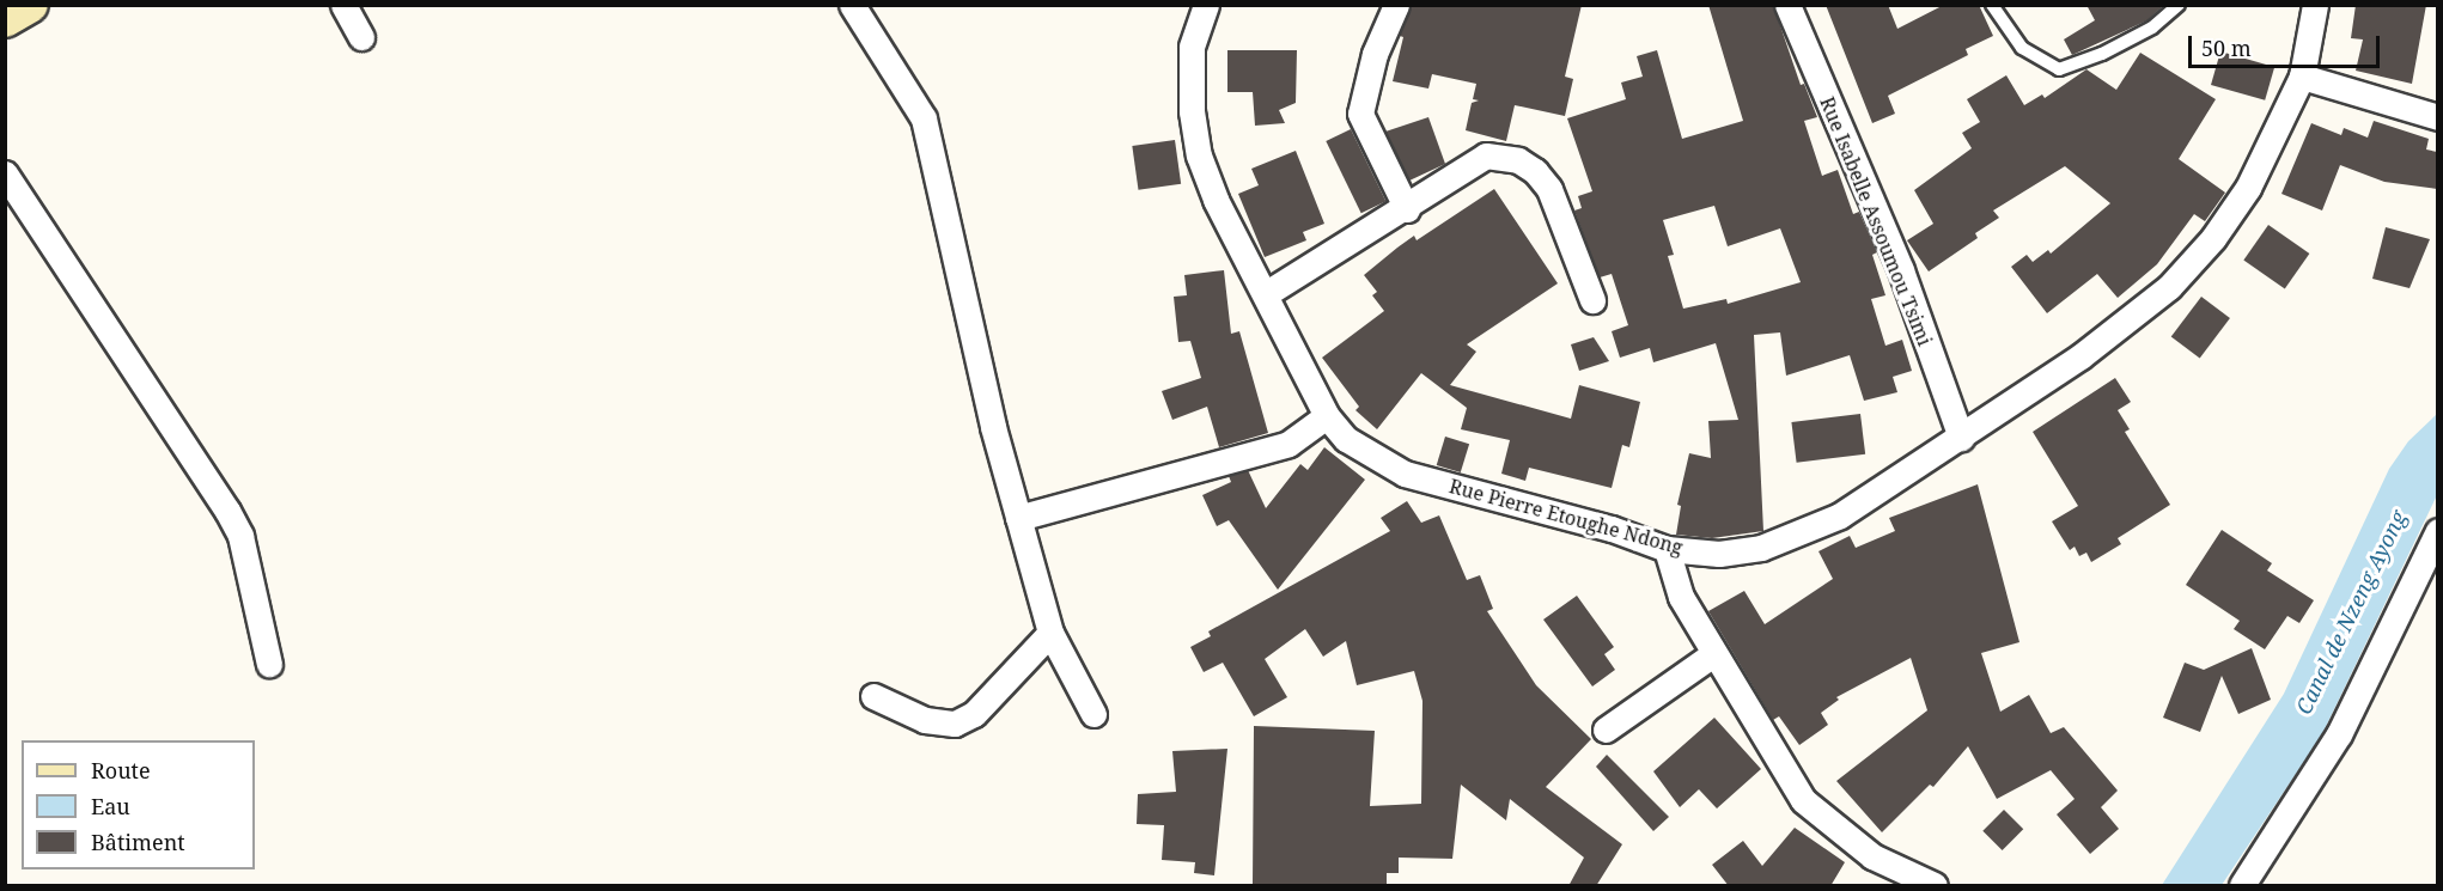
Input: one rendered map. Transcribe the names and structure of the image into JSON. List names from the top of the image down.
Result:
{
  "streets": {
    "street": ["Rue Isabelle Assoumou Tsimi", "Rue Pierre Etoughe Ndong"]
  },
  "crossings": [
    ["Rue Isabelle Assoumou Tsimi", "Rue Pierre Etoughe Ndong"]
  ],
  "water": ["Canal de Nzeng Ayong"],
  "legend": ["Route", "Eau", "Bâtiment"],
  "scale_bar": "50 m"
}
